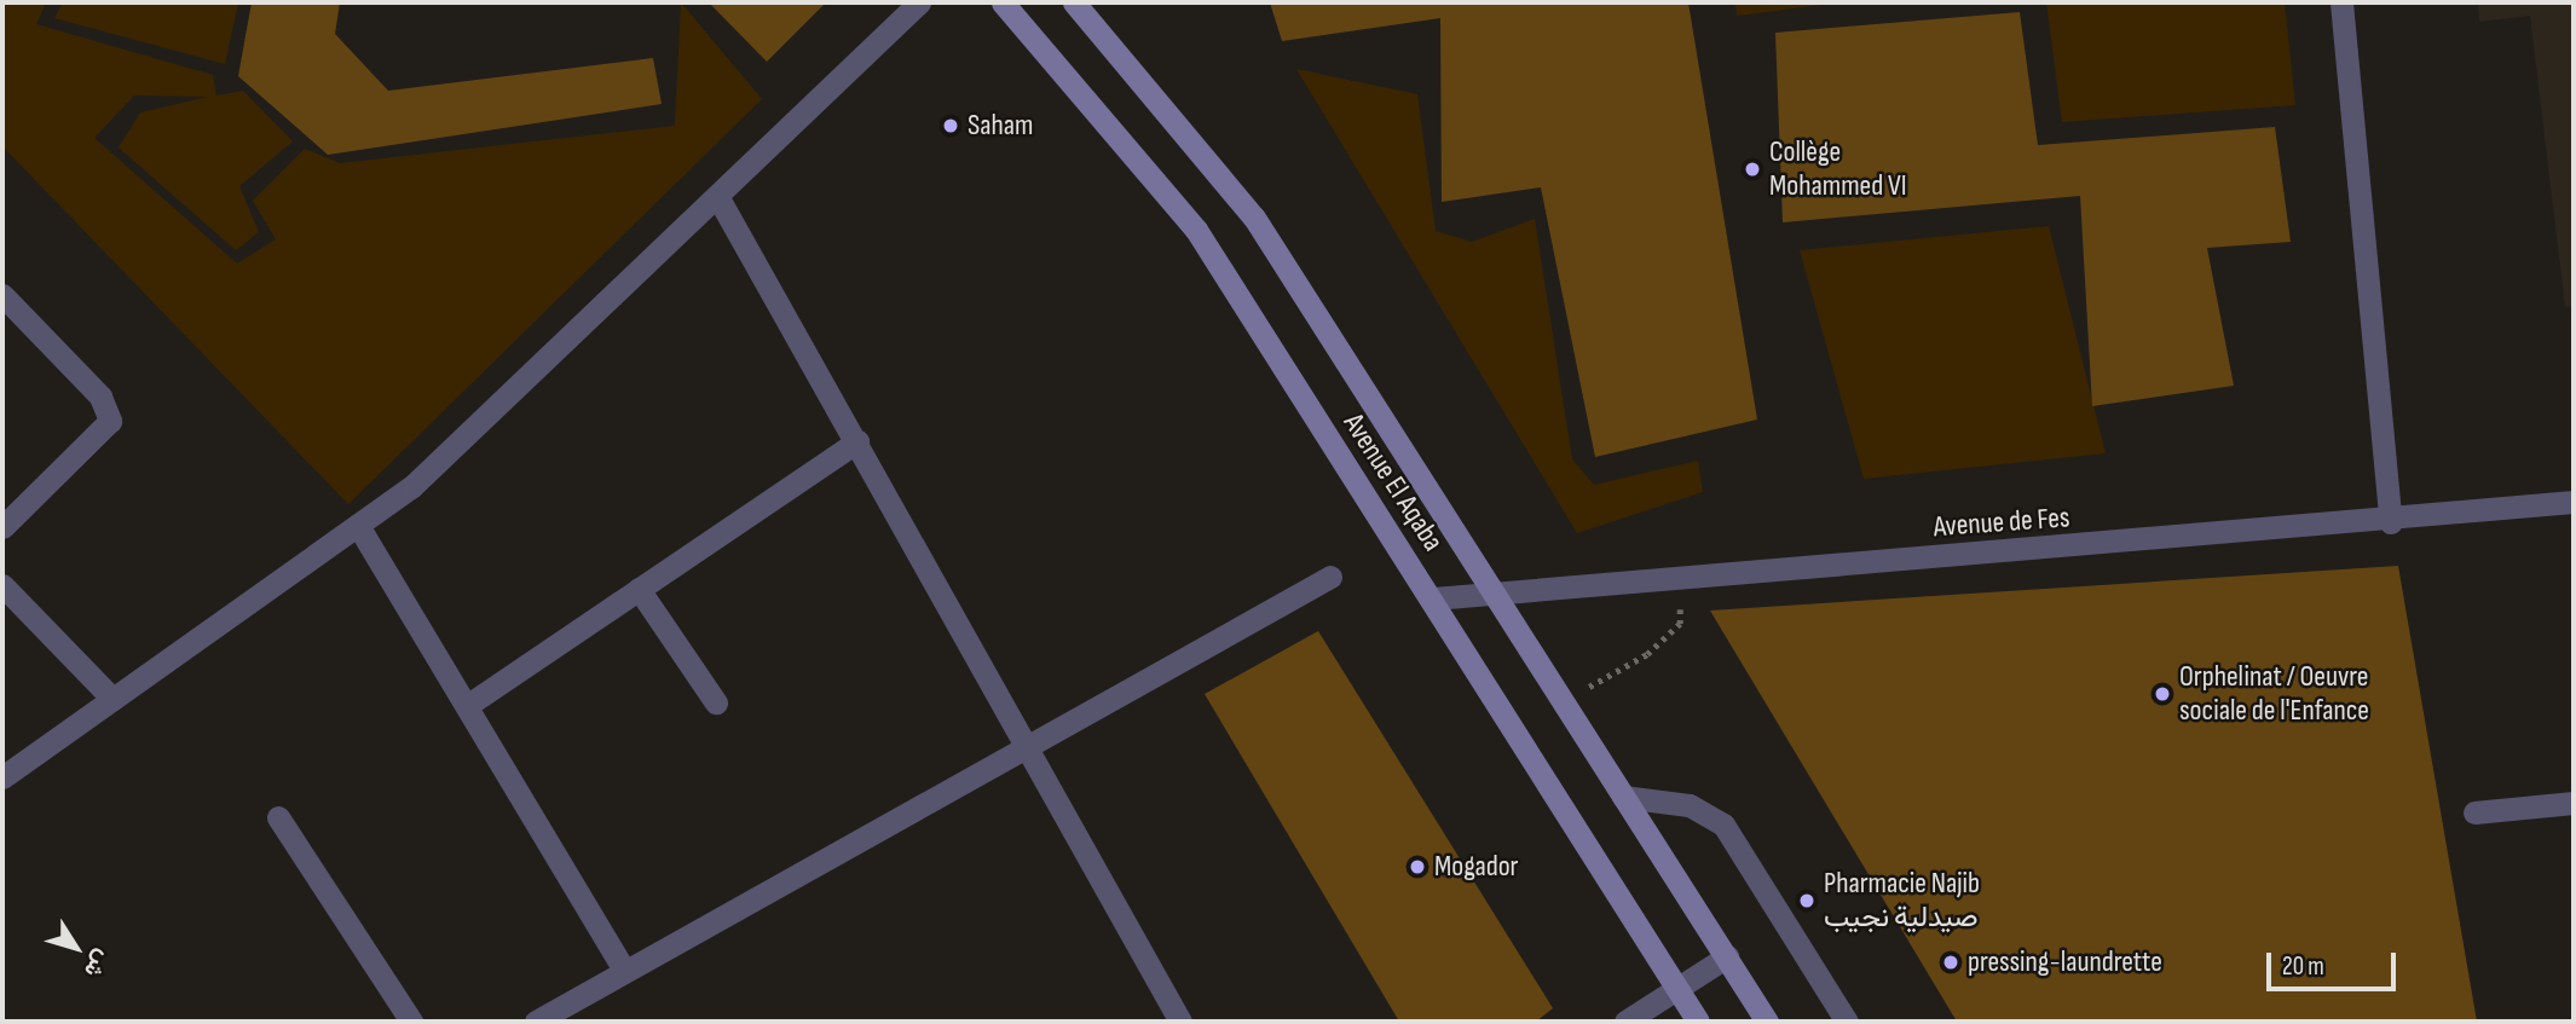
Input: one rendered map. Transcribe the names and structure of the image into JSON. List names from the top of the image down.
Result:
{
  "streets": {
    "main road": ["Avenue El Aqaba"],
    "street": ["Avenue de Fes"]
  },
  "crossings": [
    ["Avenue El Aqaba", "Avenue de Fes"]
  ],
  "places": [
    "Saham",
    "Collège Mohammed VI",
    "Orphelinat / Oeuvre sociale de l'Enfance",
    "Mogador",
    "Pharmacie Najib صيدلية نجيب",
    "pressing-laundrette"
  ],
  "scale_bar": "20 m",
  "north": "bottom right"
}
